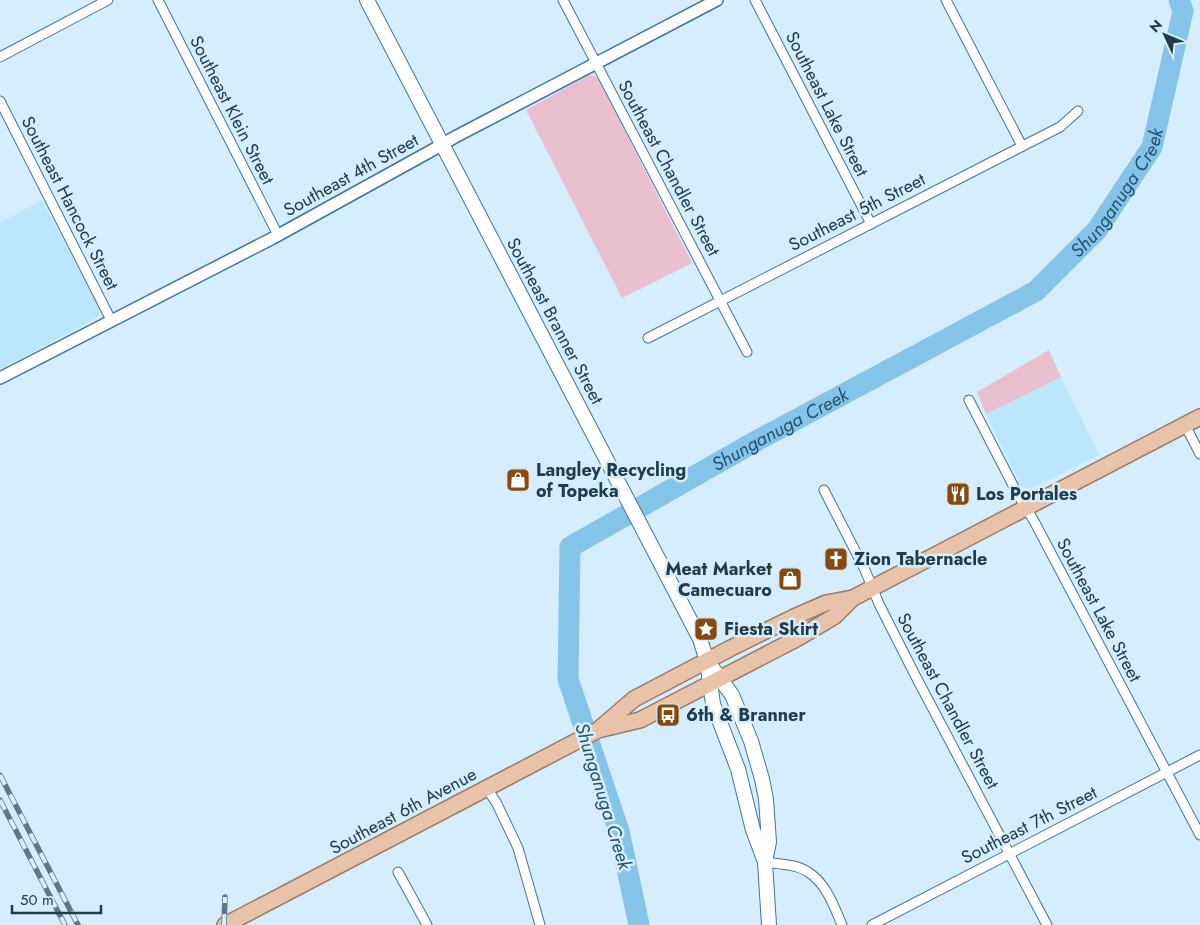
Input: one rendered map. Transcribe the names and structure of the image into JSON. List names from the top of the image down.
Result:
{
  "streets": {
    "main road": ["Southeast Branner Street", "Southeast 6th Avenue"],
    "street": [
      "Southeast Lake Street",
      "Southeast Klein Street",
      "Southeast Chandler Street",
      "Southeast 4th Street",
      "Southeast Hancock Street",
      "Southeast 5th Street",
      "Southeast 7th Street"
    ]
  },
  "crossings": [
    ["Southeast Lake Street", "Southeast 5th Street"],
    ["Southeast Lake Street", "Southeast 6th Avenue"],
    ["Southeast Lake Street", "Southeast 7th Street"],
    ["Southeast Klein Street", "Southeast 4th Street"],
    ["Southeast Chandler Street", "Southeast 4th Street"],
    ["Southeast Chandler Street", "Southeast 5th Street"],
    ["Southeast Chandler Street", "Southeast 6th Avenue"],
    ["Southeast Chandler Street", "Southeast 7th Street"],
    ["Southeast 4th Street", "Southeast Hancock Street"],
    ["Southeast 4th Street", "Southeast Branner Street"],
    ["Southeast Branner Street", "Southeast 6th Avenue"]
  ],
  "water": ["Shunganuga Creek"],
  "places": {
    "shop": ["Langley Recycling of Topeka", "Meat Market Camecuaro"],
    "restaurant": ["Los Portales"],
    "church": ["Zion Tabernacle"],
    "place": ["Fiesta Skirt"],
    "bus stop": ["6th & Branner"]
  },
  "scale_bar": "50 m",
  "north": "top left"
}
